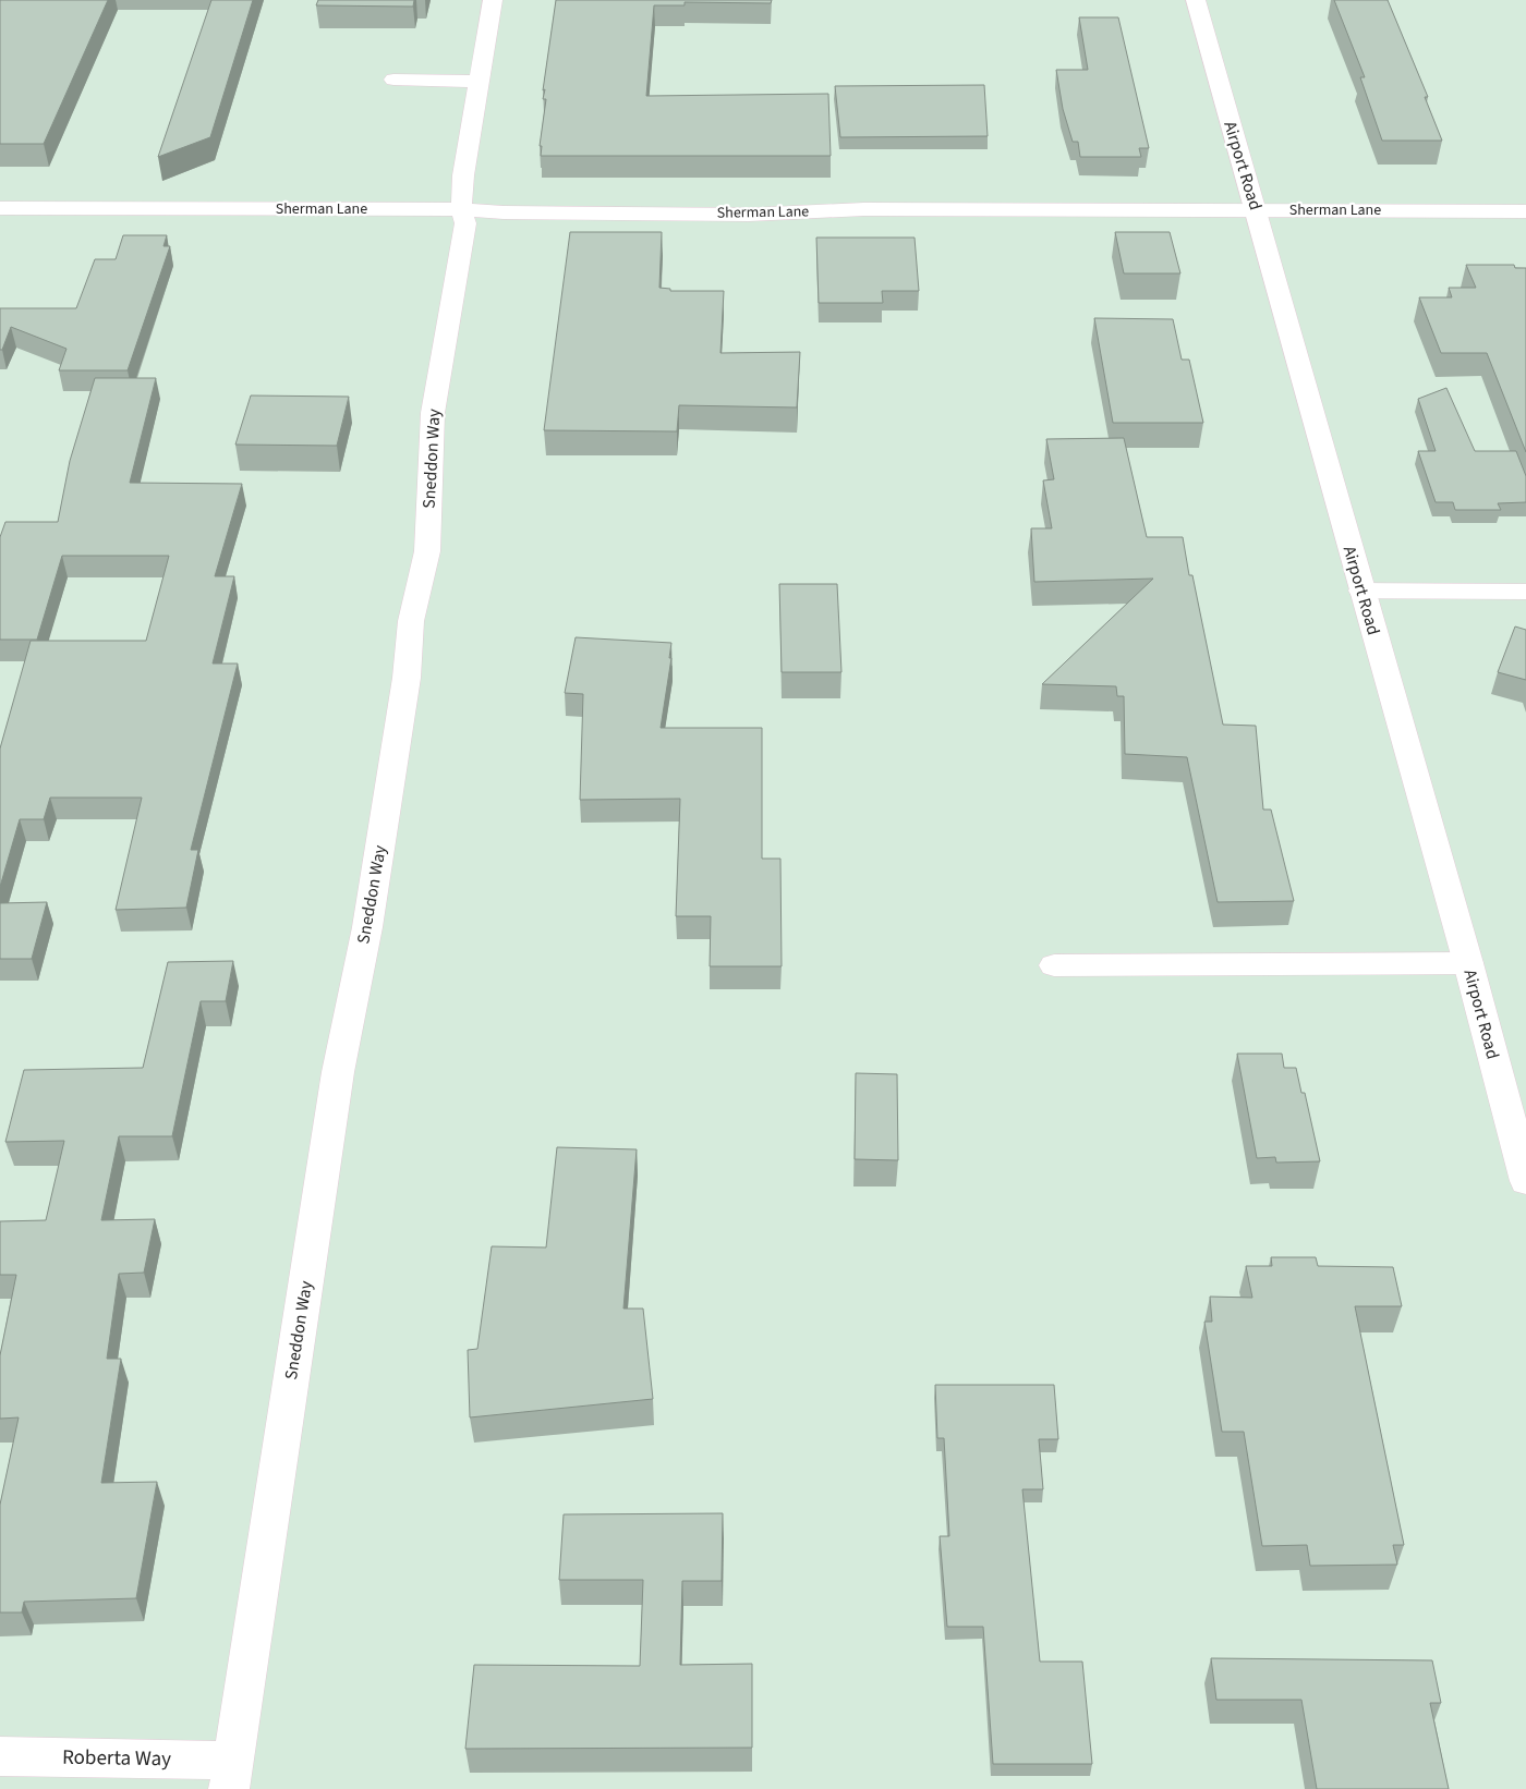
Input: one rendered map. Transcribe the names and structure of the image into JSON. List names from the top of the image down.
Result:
{
  "streets": {
    "street": [
      "Airport Road",
      "Sherman Lane",
      "Sneddon Way",
      "Roberta Way"
    ]
  },
  "crossings": [
    ["Airport Road", "Sherman Lane"],
    ["Sherman Lane", "Sneddon Way"],
    ["Sneddon Way", "Roberta Way"]
  ]
}
